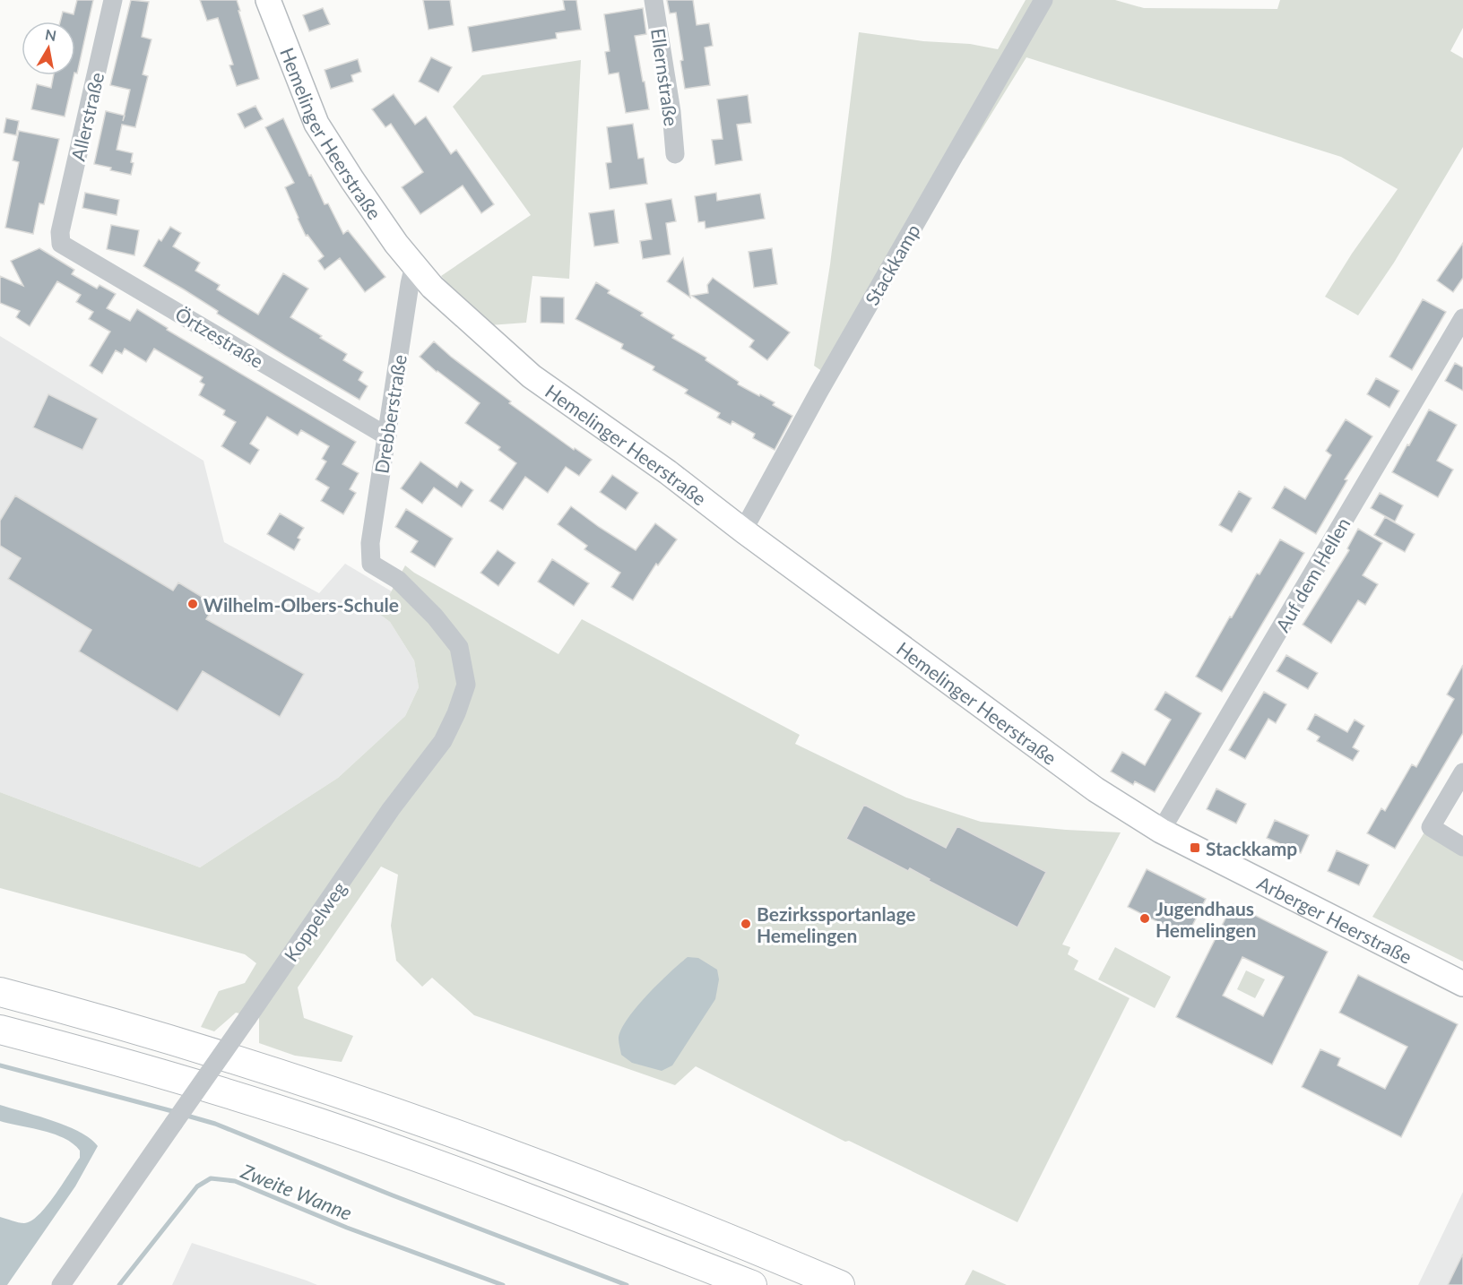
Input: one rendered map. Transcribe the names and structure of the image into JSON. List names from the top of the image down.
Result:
{
  "streets": {
    "main road": ["Hemelinger Heerstraße", "Arberger Heerstraße"],
    "street": [
      "Ellernstraße",
      "Allerstraße",
      "Stackkamp",
      "Örtzestraße",
      "Drebberstraße",
      "Auf dem Hellen",
      "Koppelweg"
    ]
  },
  "crossings": [
    ["Allerstraße", "Örtzestraße"],
    ["Hemelinger Heerstraße", "Stackkamp"],
    ["Hemelinger Heerstraße", "Drebberstraße"],
    ["Hemelinger Heerstraße", "Arberger Heerstraße"],
    ["Örtzestraße", "Drebberstraße"],
    ["Drebberstraße", "Koppelweg"],
    ["Auf dem Hellen", "Arberger Heerstraße"]
  ],
  "water": ["Zweite Wanne"],
  "places": {
    "other": ["Wilhelm-Olbers-Schule", "Jugendhaus Hemelingen", "Bezirkssportanlage Hemelingen"],
    "transit": ["Stackkamp"]
  },
  "north": "top"
}
